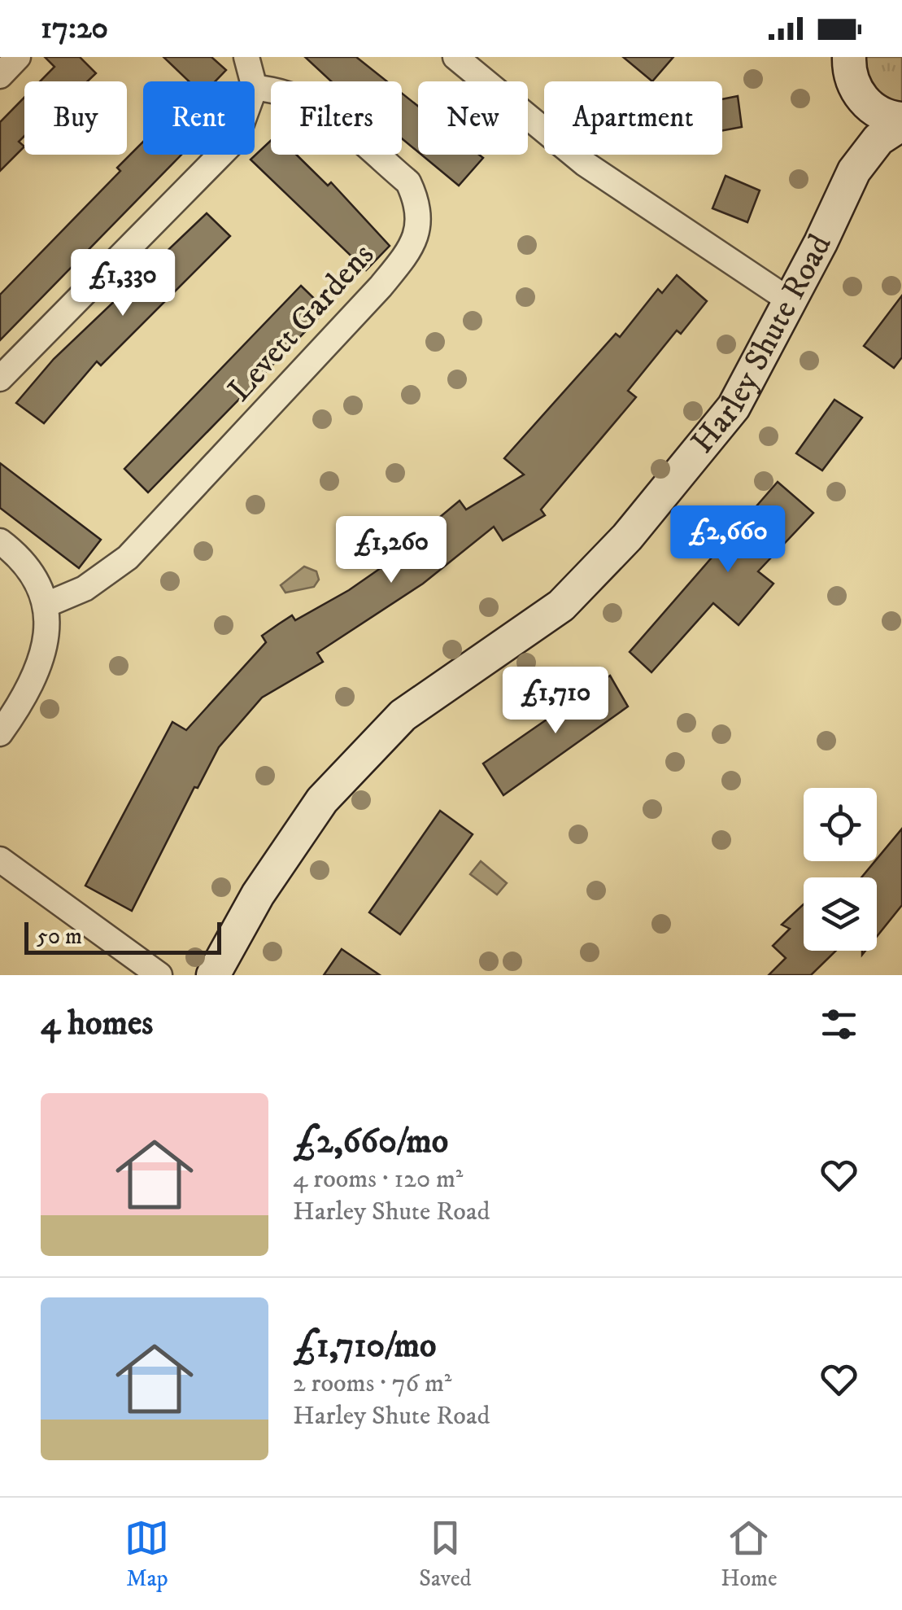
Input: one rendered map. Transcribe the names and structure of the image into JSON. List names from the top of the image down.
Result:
{
  "streets": {
    "main road": ["Harley Shute Road"],
    "street": ["Levett Gardens"]
  },
  "scale_bar": "50 m",
  "page": {
    "status": "17:20",
    "chip": [
      "Buy",
      "Rent",
      "Filters",
      "New",
      "Apartment"
    ],
    "price": [
      "£1,330",
      "£2,660",
      "£1,260",
      "£1,710"
    ],
    "scale": "50 m",
    "heading": "4 homes",
    "list": [
      {
        "name": "£2,660/mo",
        "note": "4 rooms · 120 m² · Harley Shute Road"
      },
      {
        "name": "£1,710/mo",
        "note": "2 rooms · 76 m² · Harley Shute Road"
      }
    ],
    "tabs": ["Map", "Saved", "Home"]
  }
}
